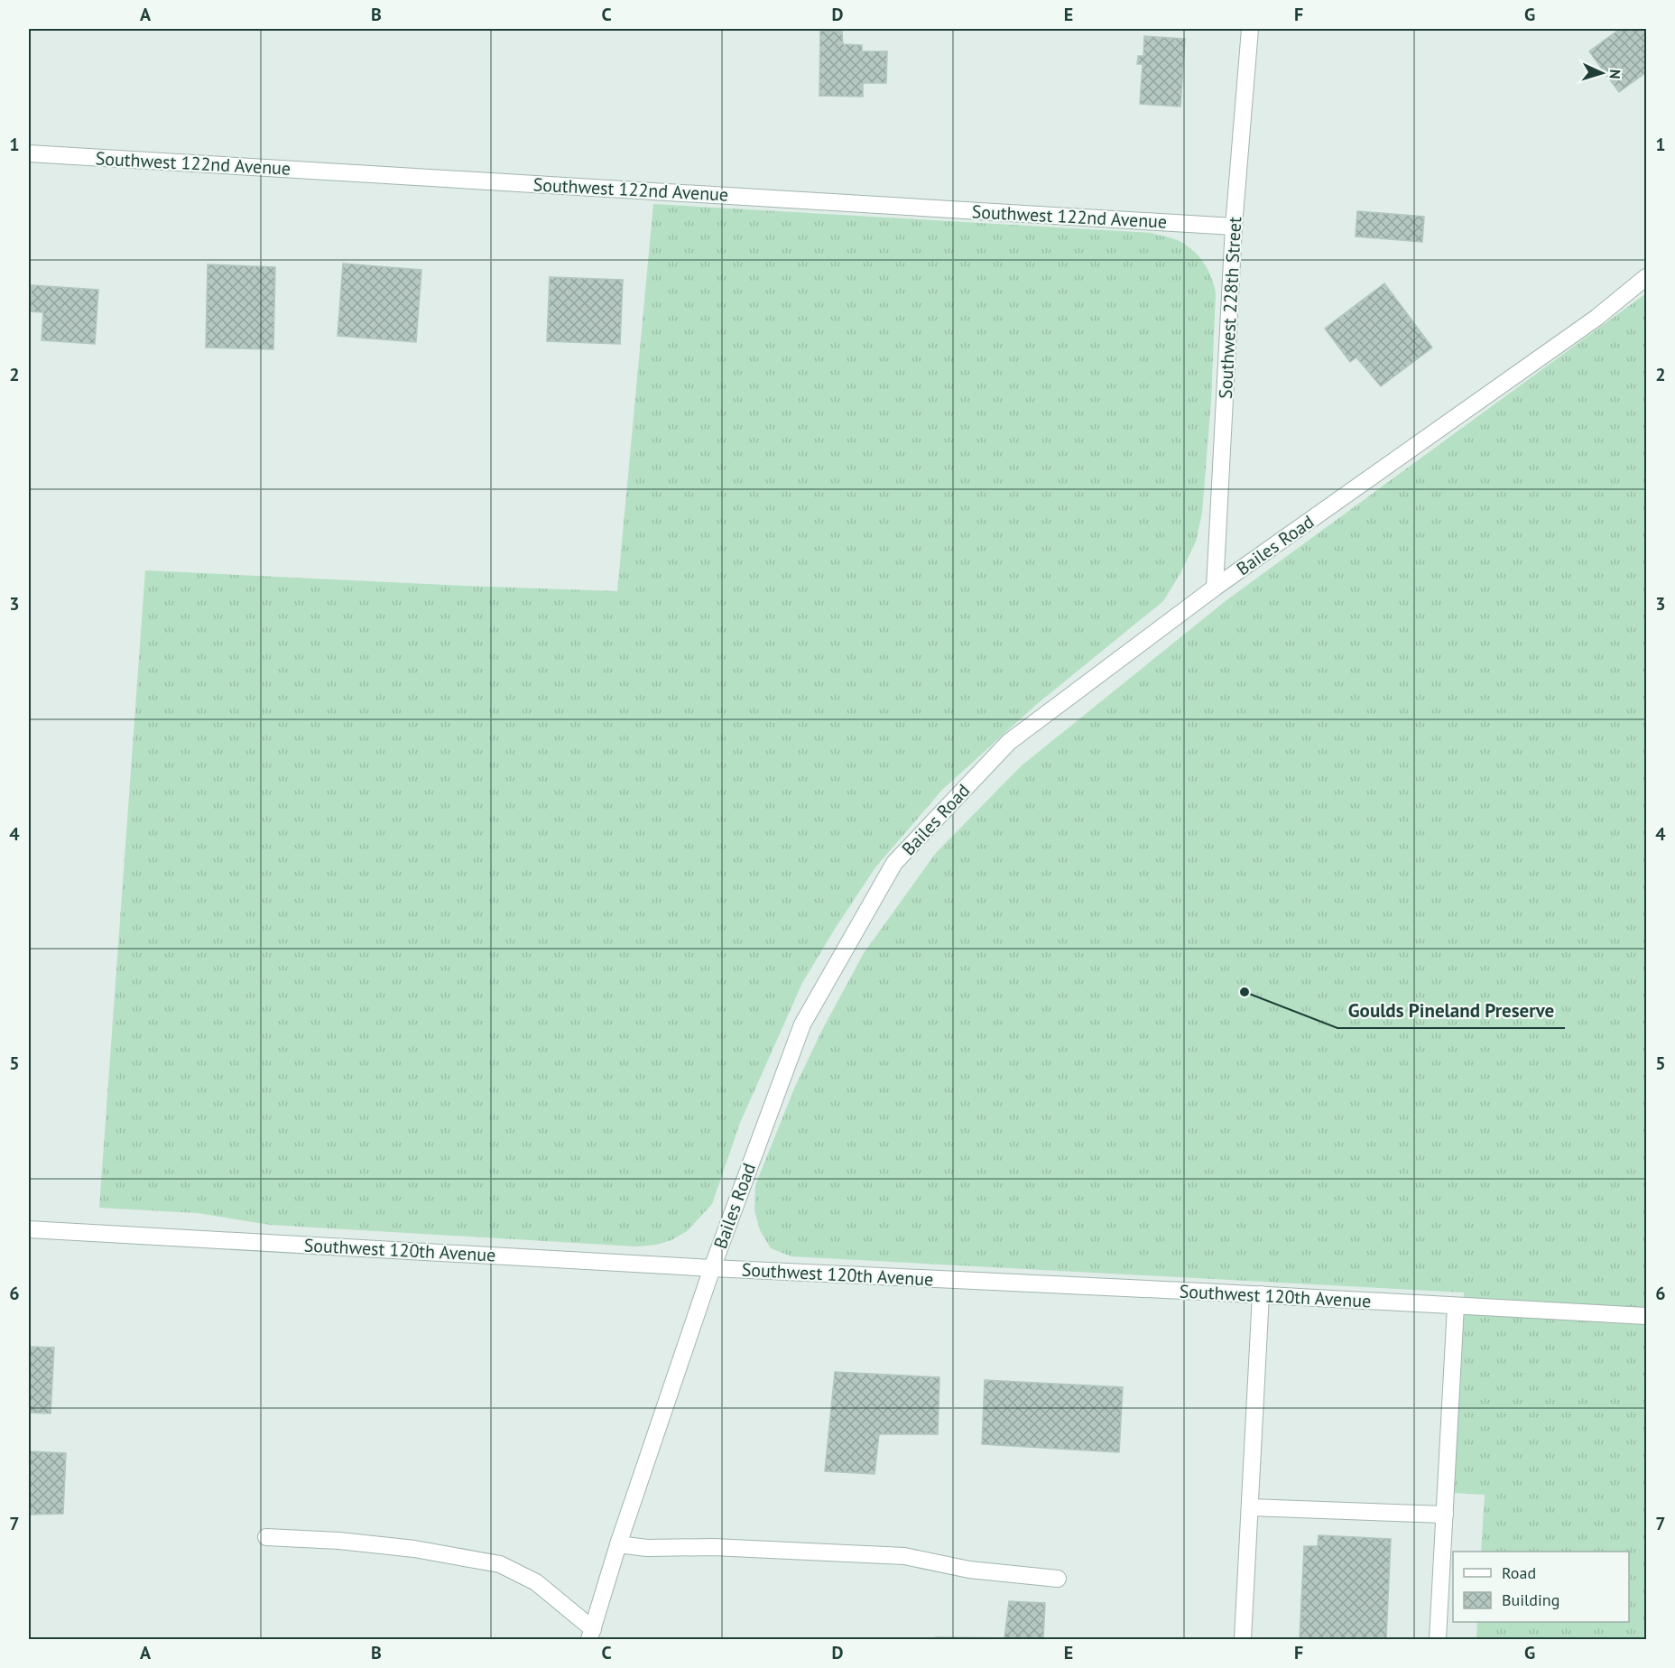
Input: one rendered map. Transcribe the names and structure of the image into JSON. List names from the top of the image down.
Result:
{
  "streets": {
    "street": [
      "Southwest 122nd Avenue",
      "Southwest 228th Street",
      "Bailes Road",
      "Southwest 120th Avenue"
    ]
  },
  "crossings": [
    ["Southwest 122nd Avenue", "Southwest 228th Street"],
    ["Southwest 228th Street", "Bailes Road"],
    ["Bailes Road", "Southwest 120th Avenue"]
  ],
  "places": ["Goulds Pineland Preserve"],
  "legend": ["Road", "Building"],
  "north": "right",
  "grid": {
    "columns": [
      "A",
      "B",
      "C",
      "D",
      "E",
      "F",
      "G"
    ],
    "rows": [
      "1",
      "2",
      "3",
      "4",
      "5",
      "6",
      "7"
    ]
  }
}
